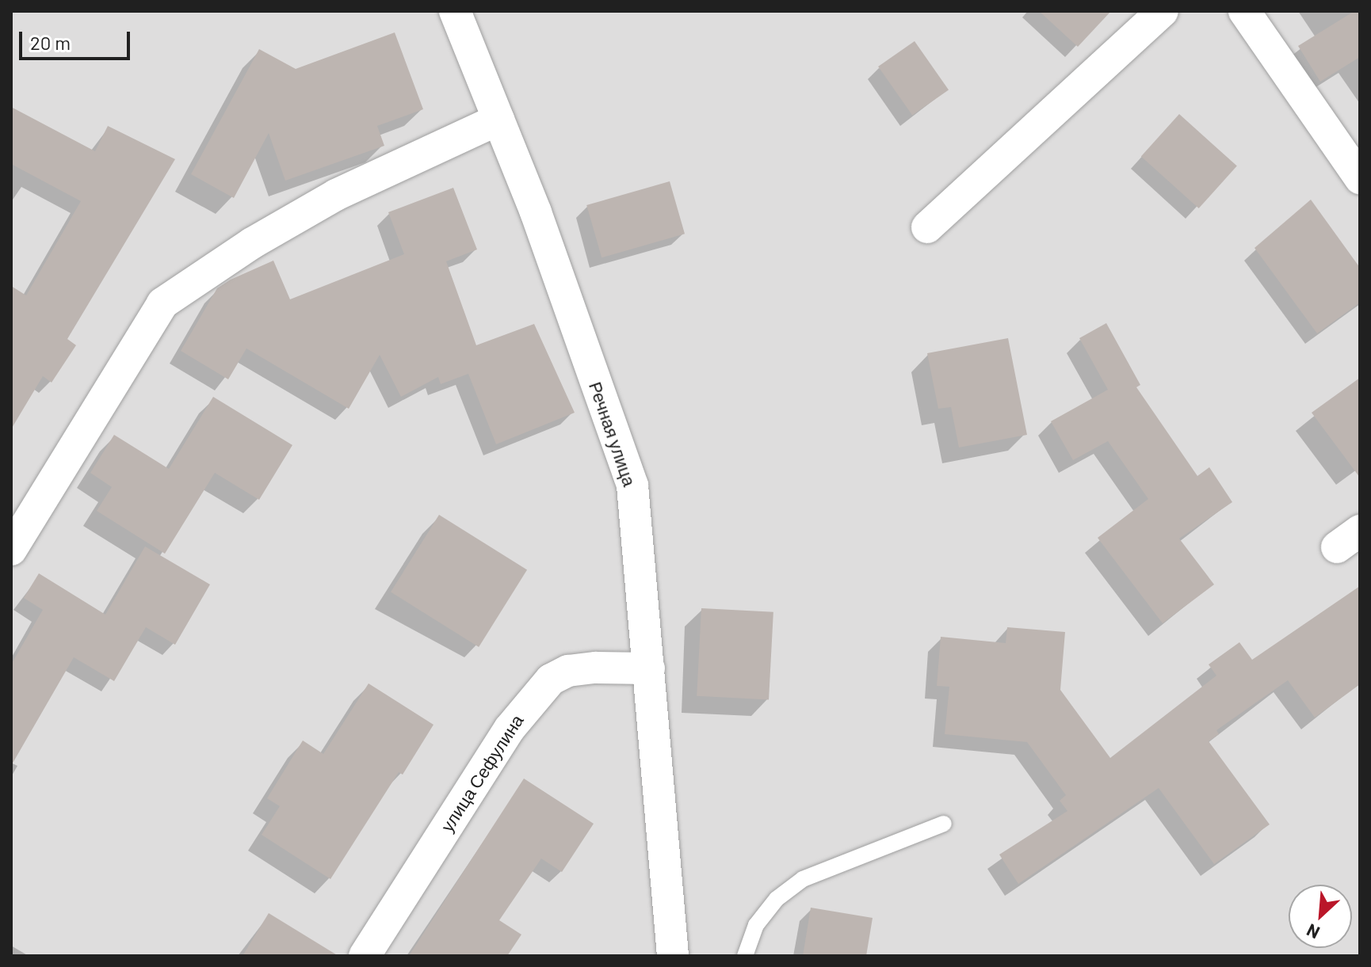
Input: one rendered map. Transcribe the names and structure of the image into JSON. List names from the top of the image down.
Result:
{
  "streets": {
    "street": ["Речная улица", "улица Сефулина"]
  },
  "crossings": [
    ["Речная улица", "улица Сефулина"]
  ],
  "scale_bar": "20 m",
  "north": "bottom left"
}
